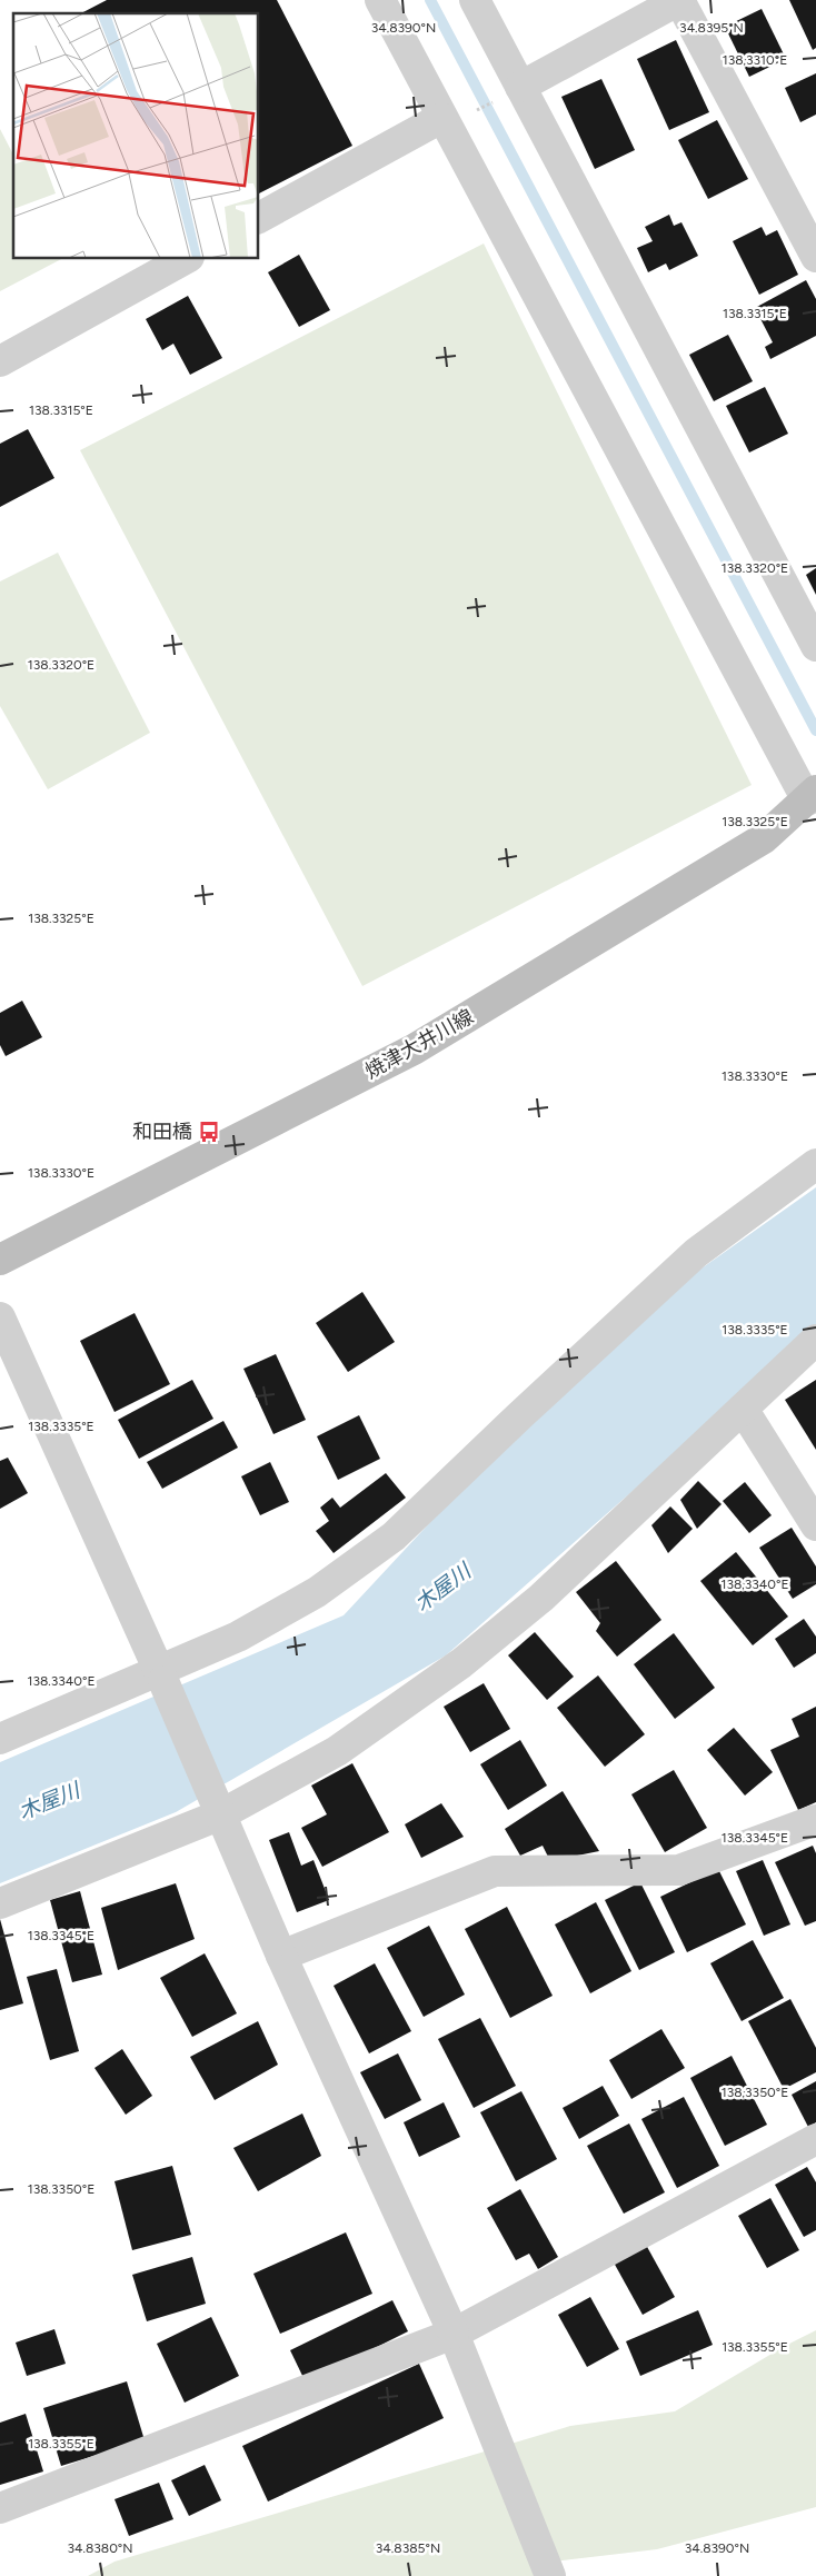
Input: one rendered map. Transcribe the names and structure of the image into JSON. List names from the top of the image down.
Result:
{
  "streets": {
    "main road": ["焼津大井川線"]
  },
  "water": ["木屋川"],
  "places": {
    "bus stop": ["和田橋"]
  },
  "coordinates": [
    "34.8390°N",
    "34.8395°N",
    "138.3310°E",
    "138.3315°E",
    "138.3320°E",
    "138.3325°E",
    "138.3330°E",
    "138.3335°E",
    "138.3340°E",
    "138.3345°E",
    "138.3350°E",
    "138.3355°E",
    "34.8380°N",
    "34.8385°N"
  ]
}
